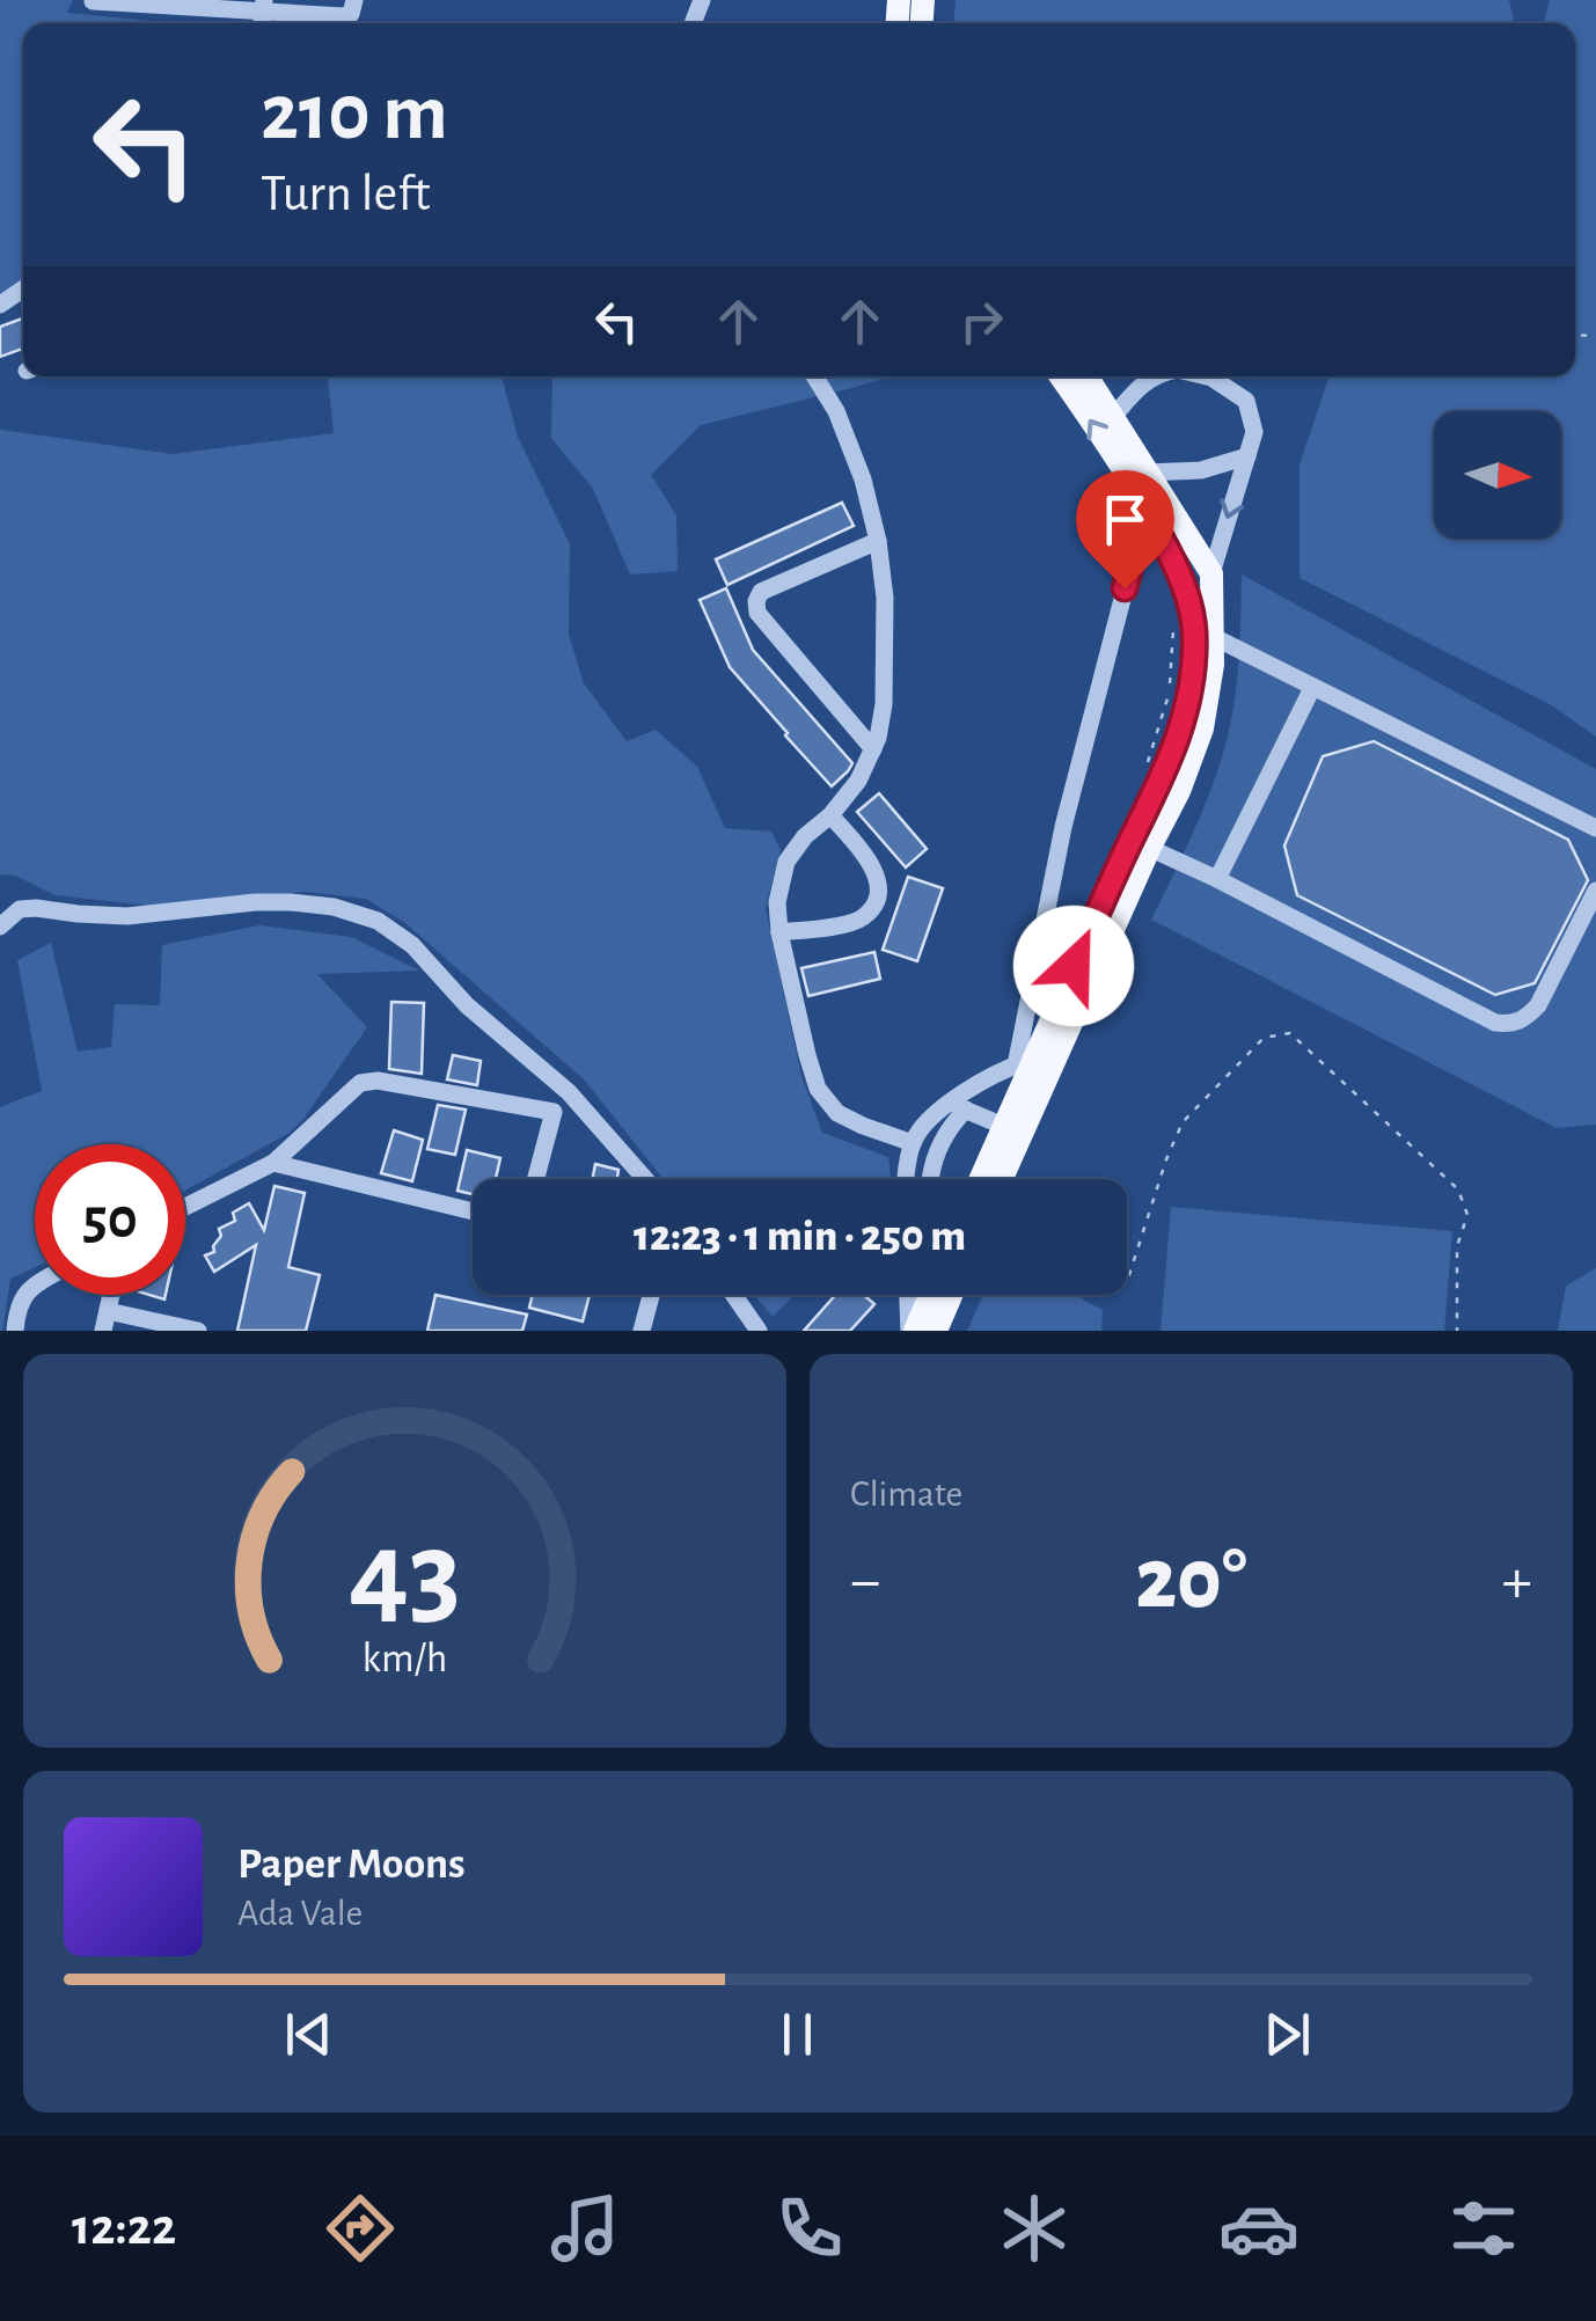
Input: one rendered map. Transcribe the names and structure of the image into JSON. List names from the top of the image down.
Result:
{
  "north": "right",
  "page": {
    "turn": ["210 m", "Turn left"],
    "limit": "50",
    "trip": "12:23 · 1 min · 250 m",
    "tile": "Climate",
    "heat": ["−", "20°", "+"],
    "song": ["Paper Moons", "Ada Vale"],
    "tabs": "12:22",
    "gauge": ["43", "km/h"]
  }
}
